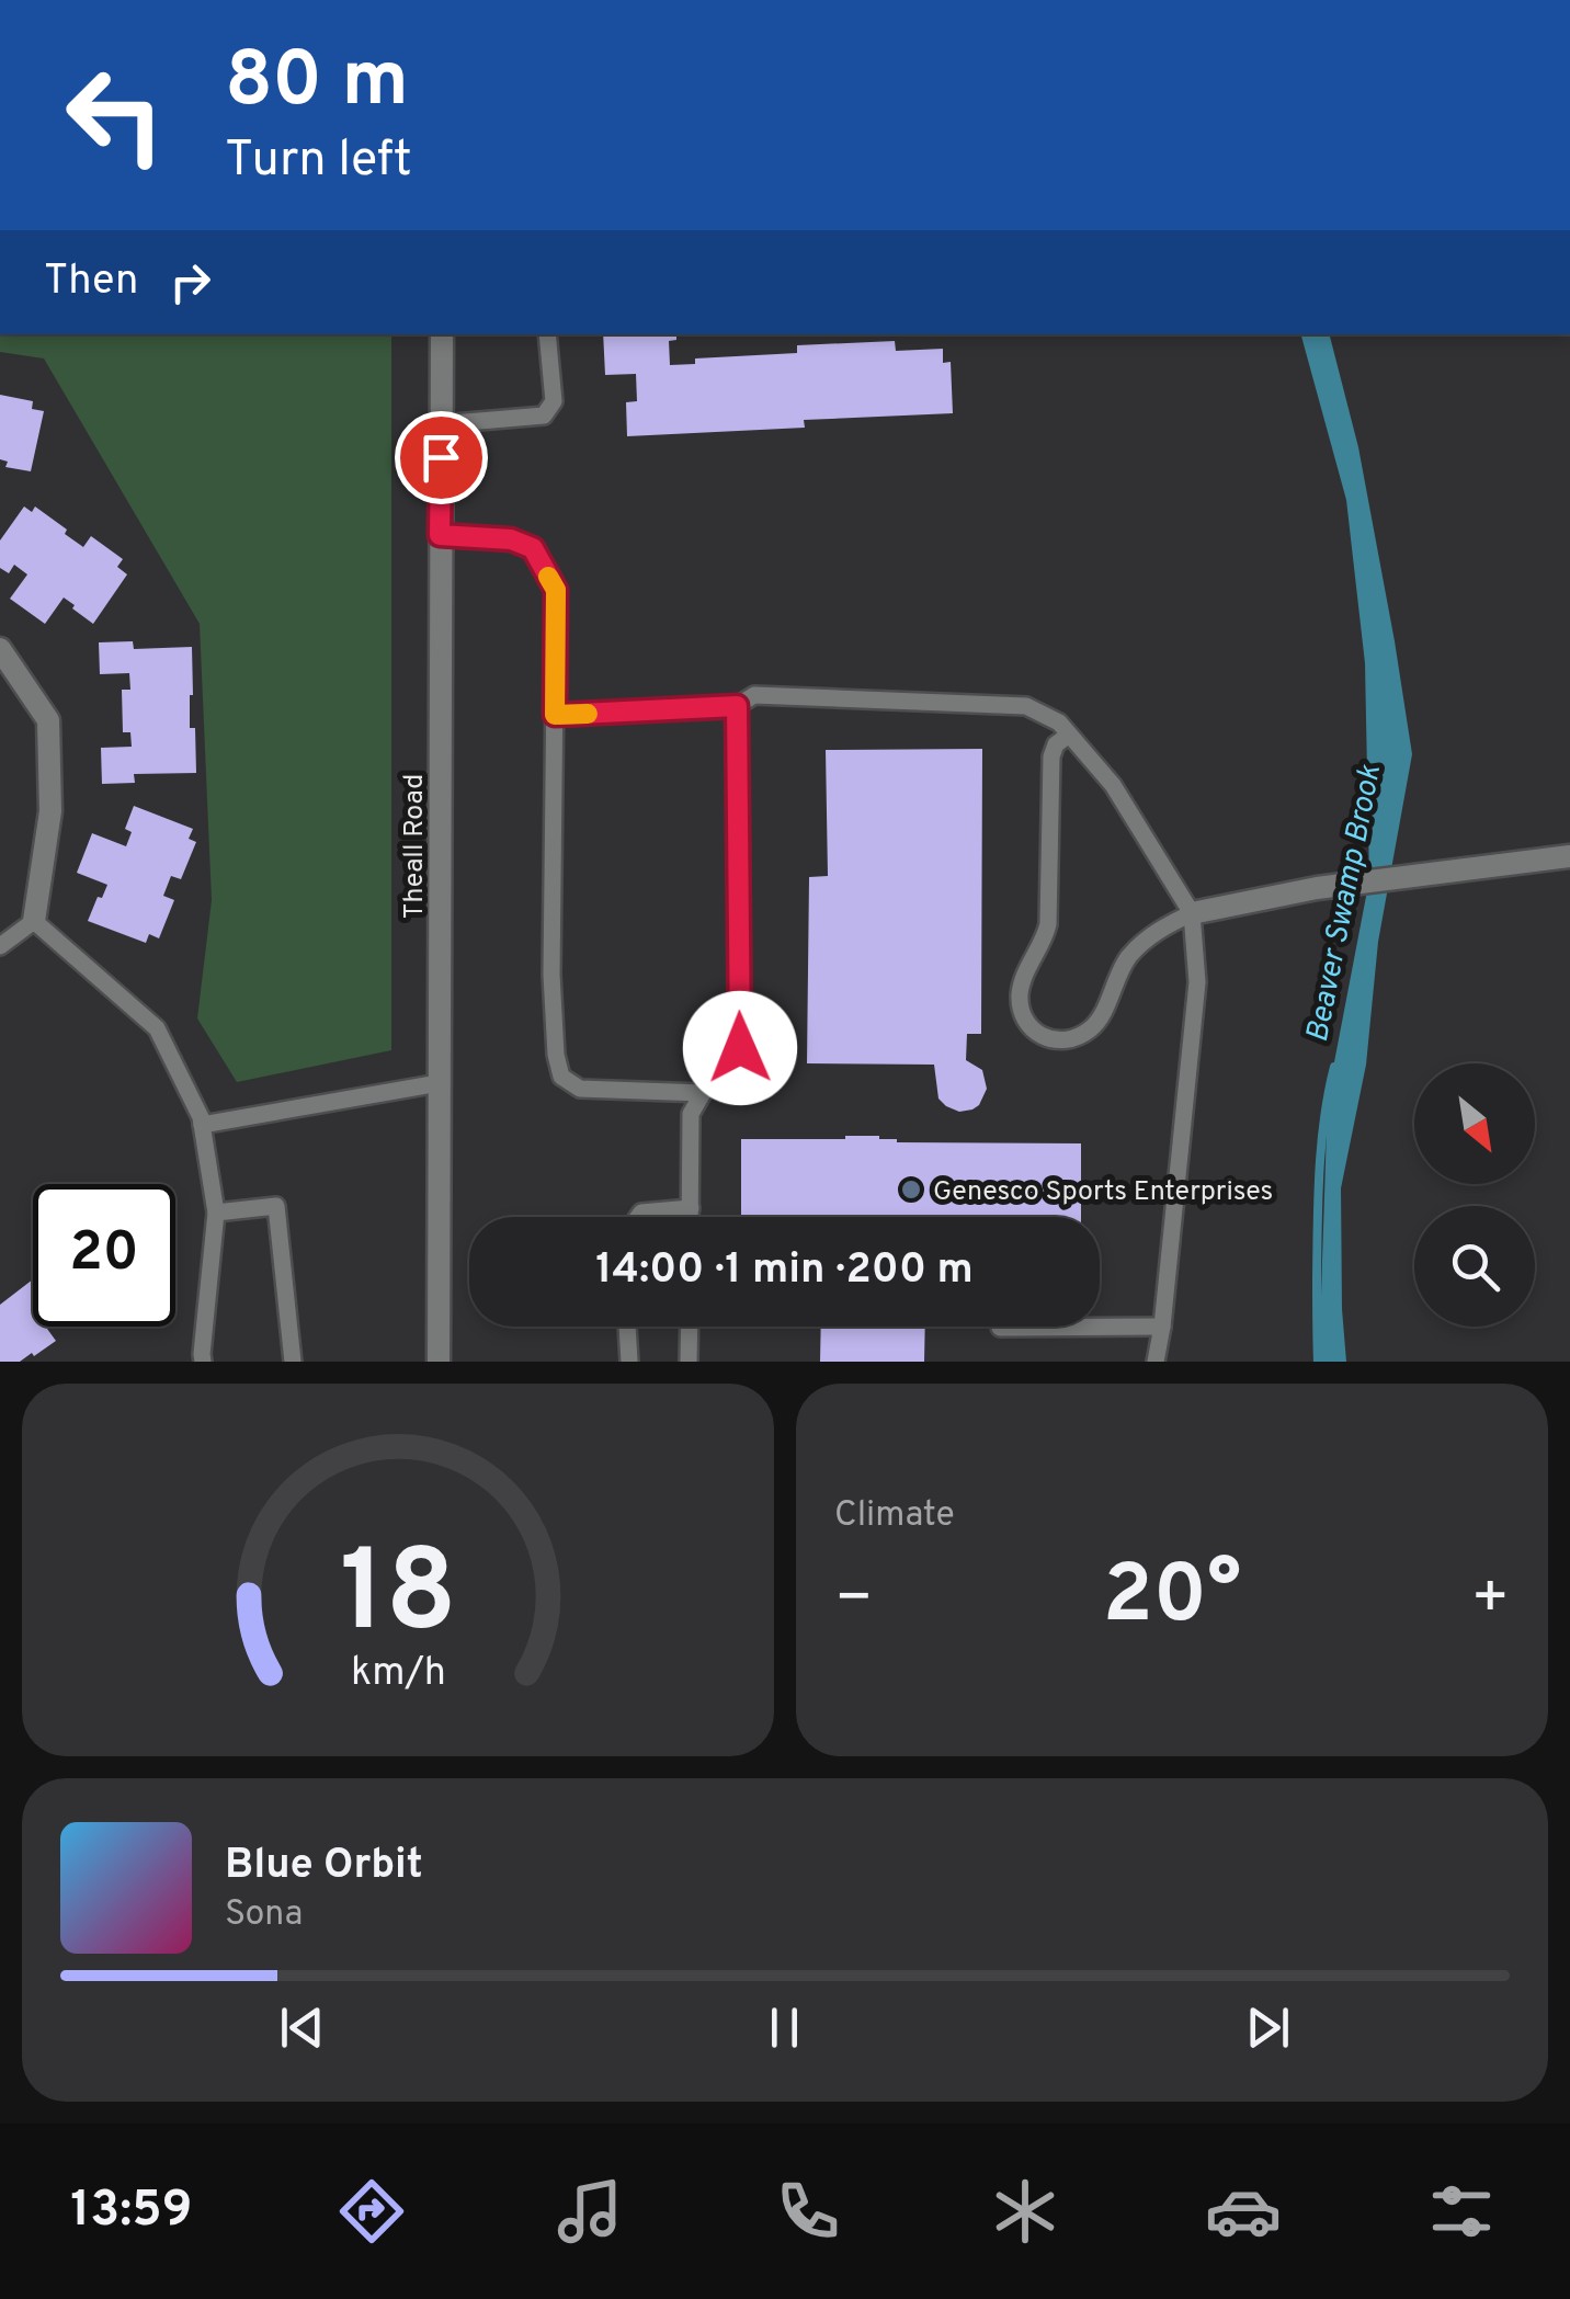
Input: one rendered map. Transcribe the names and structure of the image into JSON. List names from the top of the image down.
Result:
{
  "streets": {
    "street": ["Theall Road"]
  },
  "water": ["Beaver Swamp Brook"],
  "places": ["Genesco Sports Enterprises"],
  "north": "bottom right",
  "page": {
    "turn": ["80 m", "Turn left"],
    "then": "Then",
    "limit": "20",
    "trip": "14:00 · 1 min · 200 m",
    "tile": "Climate",
    "heat": ["−", "20°", "+"],
    "song": ["Blue Orbit", "Sona"],
    "tabs": "13:59",
    "gauge": ["18", "km/h"]
  }
}
